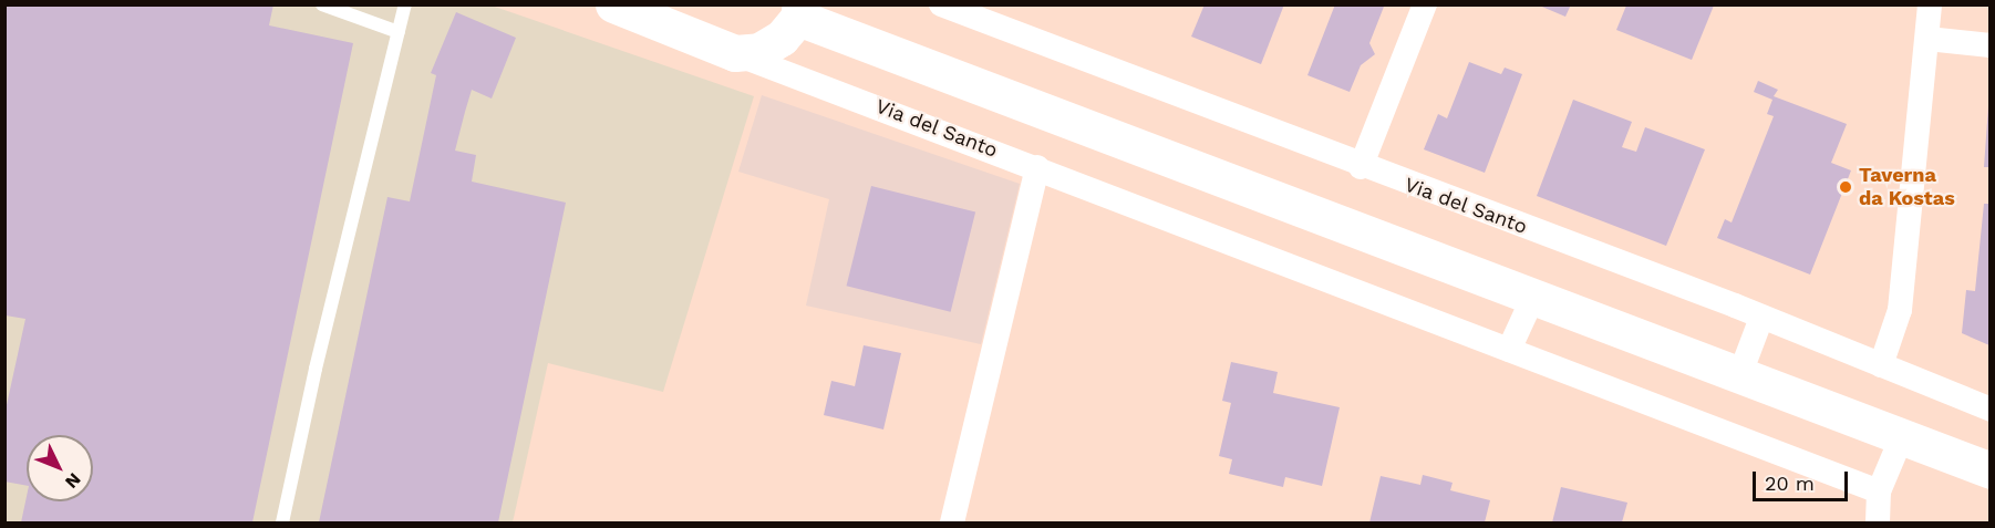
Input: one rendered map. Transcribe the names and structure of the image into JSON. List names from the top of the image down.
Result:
{
  "streets": {
    "street": ["Via del Santo"]
  },
  "places": ["Taverna da Kostas"],
  "scale_bar": "20 m",
  "north": "bottom right"
}
